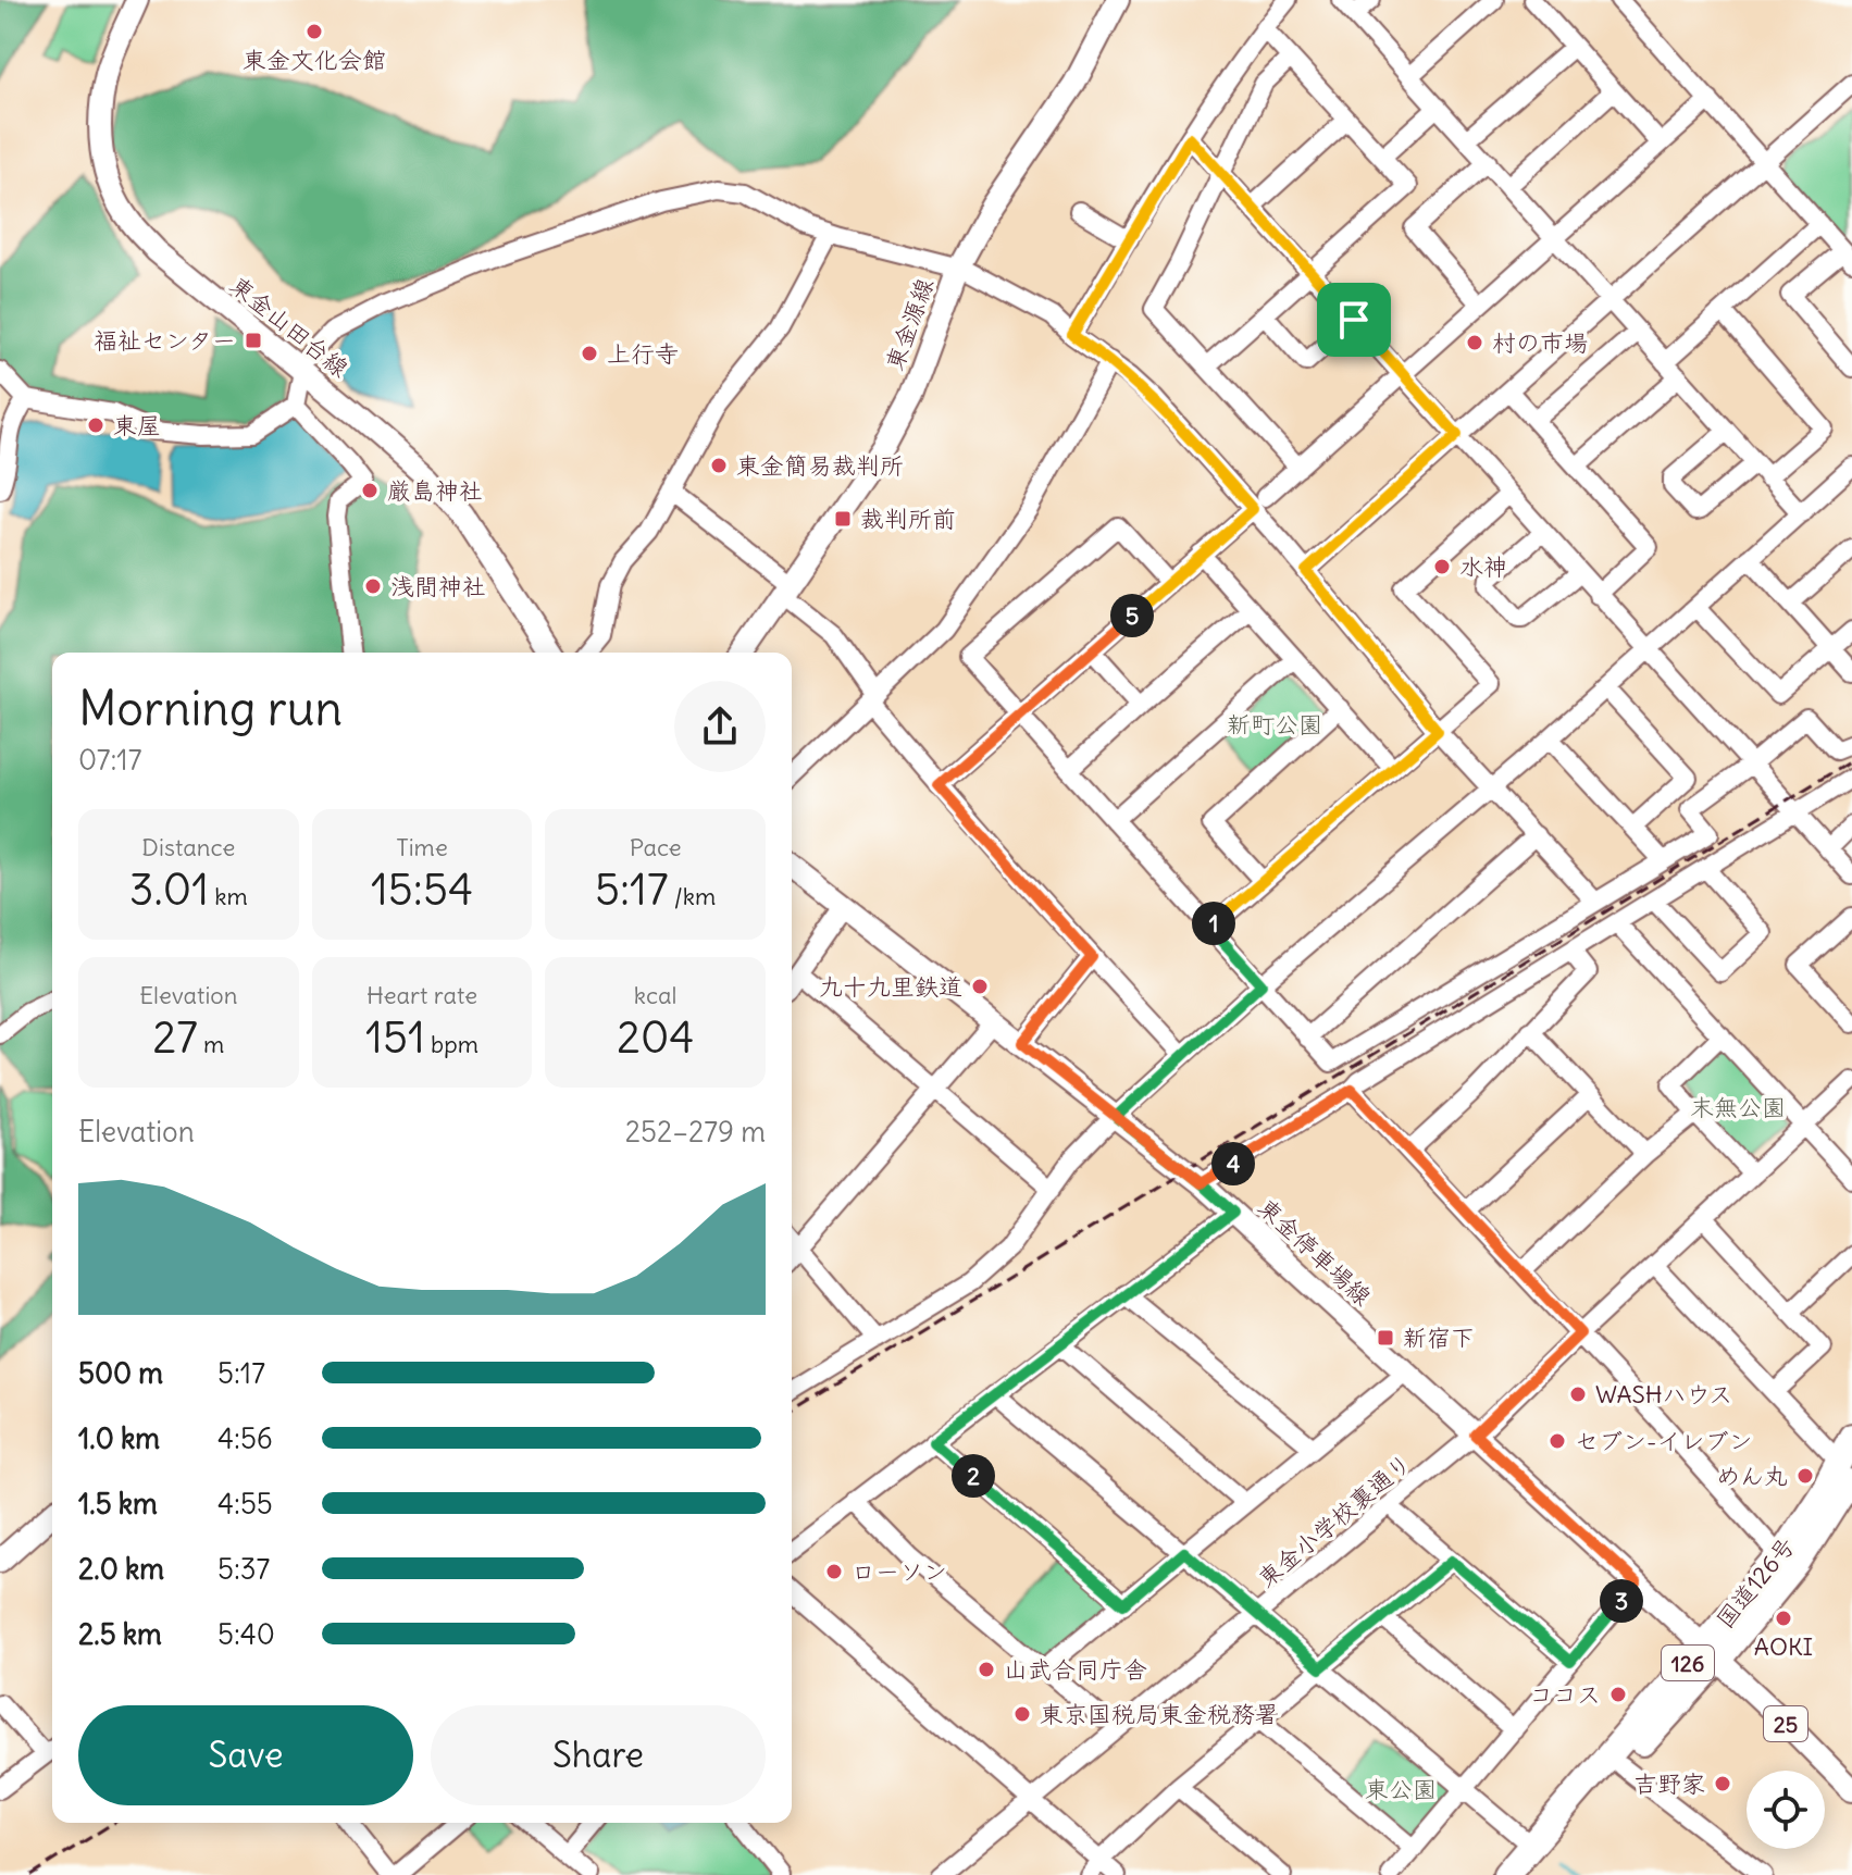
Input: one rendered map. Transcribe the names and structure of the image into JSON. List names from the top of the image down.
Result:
{
  "streets": {
    "highway": ["国道126号", "126"],
    "main road": [
      "東金源線",
      "東金山田台線",
      "東金停車場線",
      "25"
    ],
    "street": ["東金小学校裏通り"]
  },
  "crossings": [
    ["東金停車場線", "東金小学校裏通り"],
    ["東金停車場線", "国道126号"],
    ["東金停車場線", "25"],
    ["国道126号", "25"]
  ],
  "parks": ["新町公園", "末無公園", "東公園"],
  "places": {
    "other": [
      "東金文化会館",
      "村の市場",
      "上行寺",
      "東屋",
      "東金簡易裁判所",
      "厳島神社",
      "水神",
      "浅間神社",
      "九十九里鉄道",
      "WASHハウス",
      "セブン-イレブン",
      "めん丸",
      "ローソン",
      "AOKI",
      "山武合同庁舎",
      "ココス",
      "東京国税局東金税務署",
      "吉野家"
    ],
    "transit": ["福祉センター", "裁判所前", "新宿下"]
  },
  "page": {
    "pins": [
      "5",
      "1",
      "4",
      "2",
      "3"
    ],
    "heading": ["Morning run", "07:17"],
    "stats": [
      ["Distance", "3.01 km"],
      ["Time", "15:54"],
      ["Pace", "5:17 /km"],
      ["Elevation", "27 m"],
      ["Heart rate", "151 bpm"],
      ["kcal", "204"]
    ],
    "chart": ["Elevation", "252–279 m"],
    "list": [
      {
        "name": "500 m",
        "note": "5:17"
      },
      {
        "name": "1.0 km",
        "note": "4:56"
      },
      {
        "name": "1.5 km",
        "note": "4:55"
      },
      {
        "name": "2.0 km",
        "note": "5:37"
      },
      {
        "name": "2.5 km",
        "note": "5:40"
      }
    ],
    "buttons": ["Save", "Share"]
  }
}
